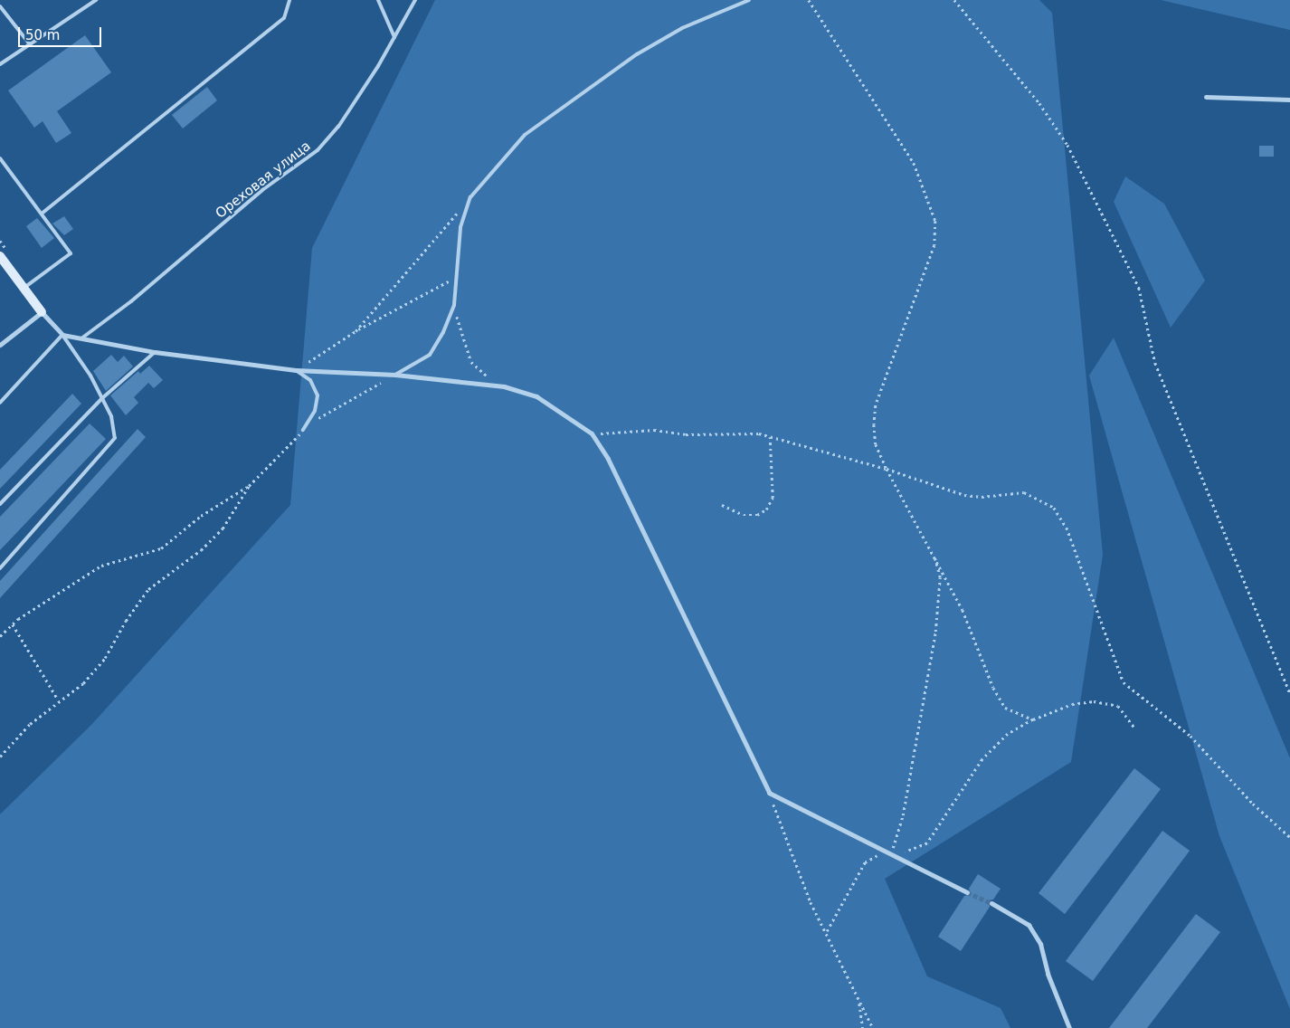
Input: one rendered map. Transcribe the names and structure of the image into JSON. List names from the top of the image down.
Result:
{
  "streets": {
    "lane": ["Ореховая улица"]
  },
  "scale_bar": "50 m"
}
